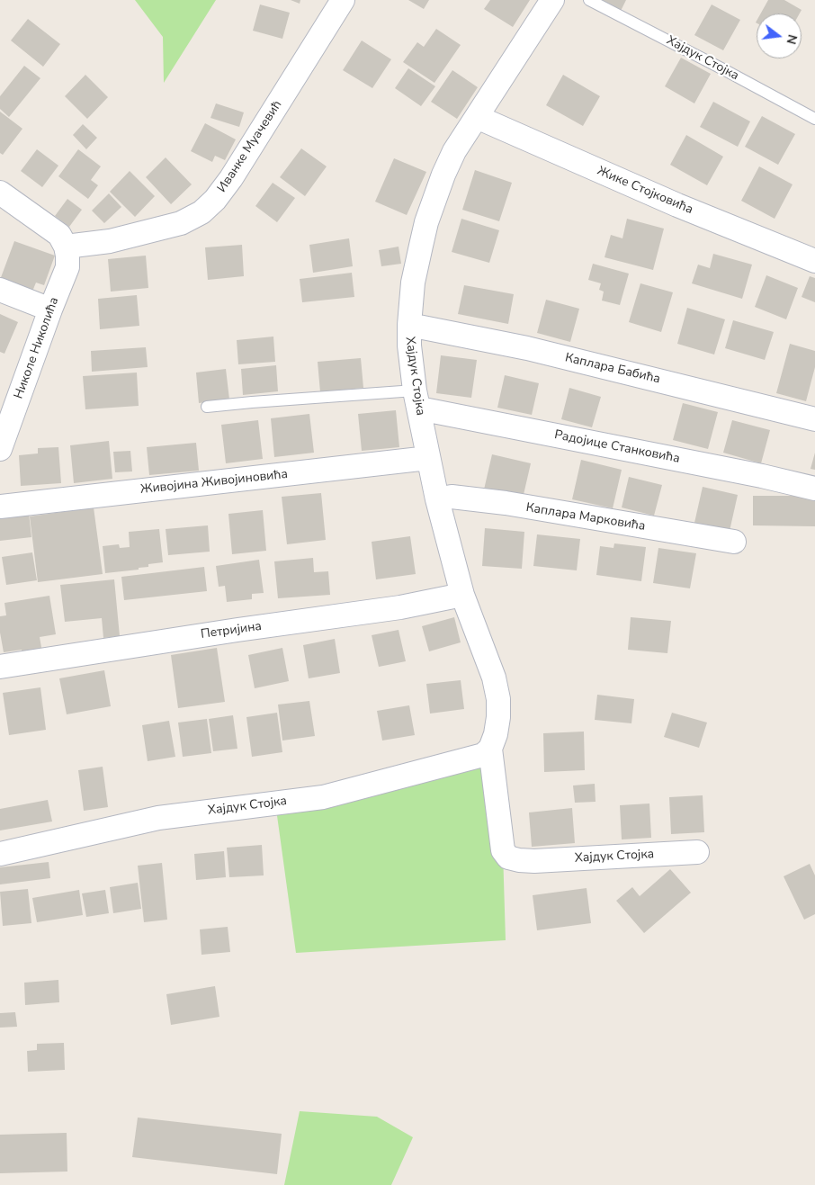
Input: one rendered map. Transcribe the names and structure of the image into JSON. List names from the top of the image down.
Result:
{
  "streets": {
    "street": [
      "Хајдук Стојка",
      "Иванке Муачевић",
      "Жике Стојковића",
      "Николе Николића",
      "Каплара Бабића",
      "Радојице Станковића",
      "Живојина Живојиновића",
      "Каплара Марковића",
      "Петријина"
    ]
  },
  "crossings": [
    ["Хајдук Стојка", "Жике Стојковића"],
    ["Хајдук Стојка", "Каплара Бабића"],
    ["Хајдук Стојка", "Радојице Станковића"],
    ["Хајдук Стојка", "Живојина Живојиновића"],
    ["Хајдук Стојка", "Каплара Марковића"],
    ["Хајдук Стојка", "Петријина"],
    ["Иванке Муачевић", "Николе Николића"]
  ],
  "north": "right"
}
